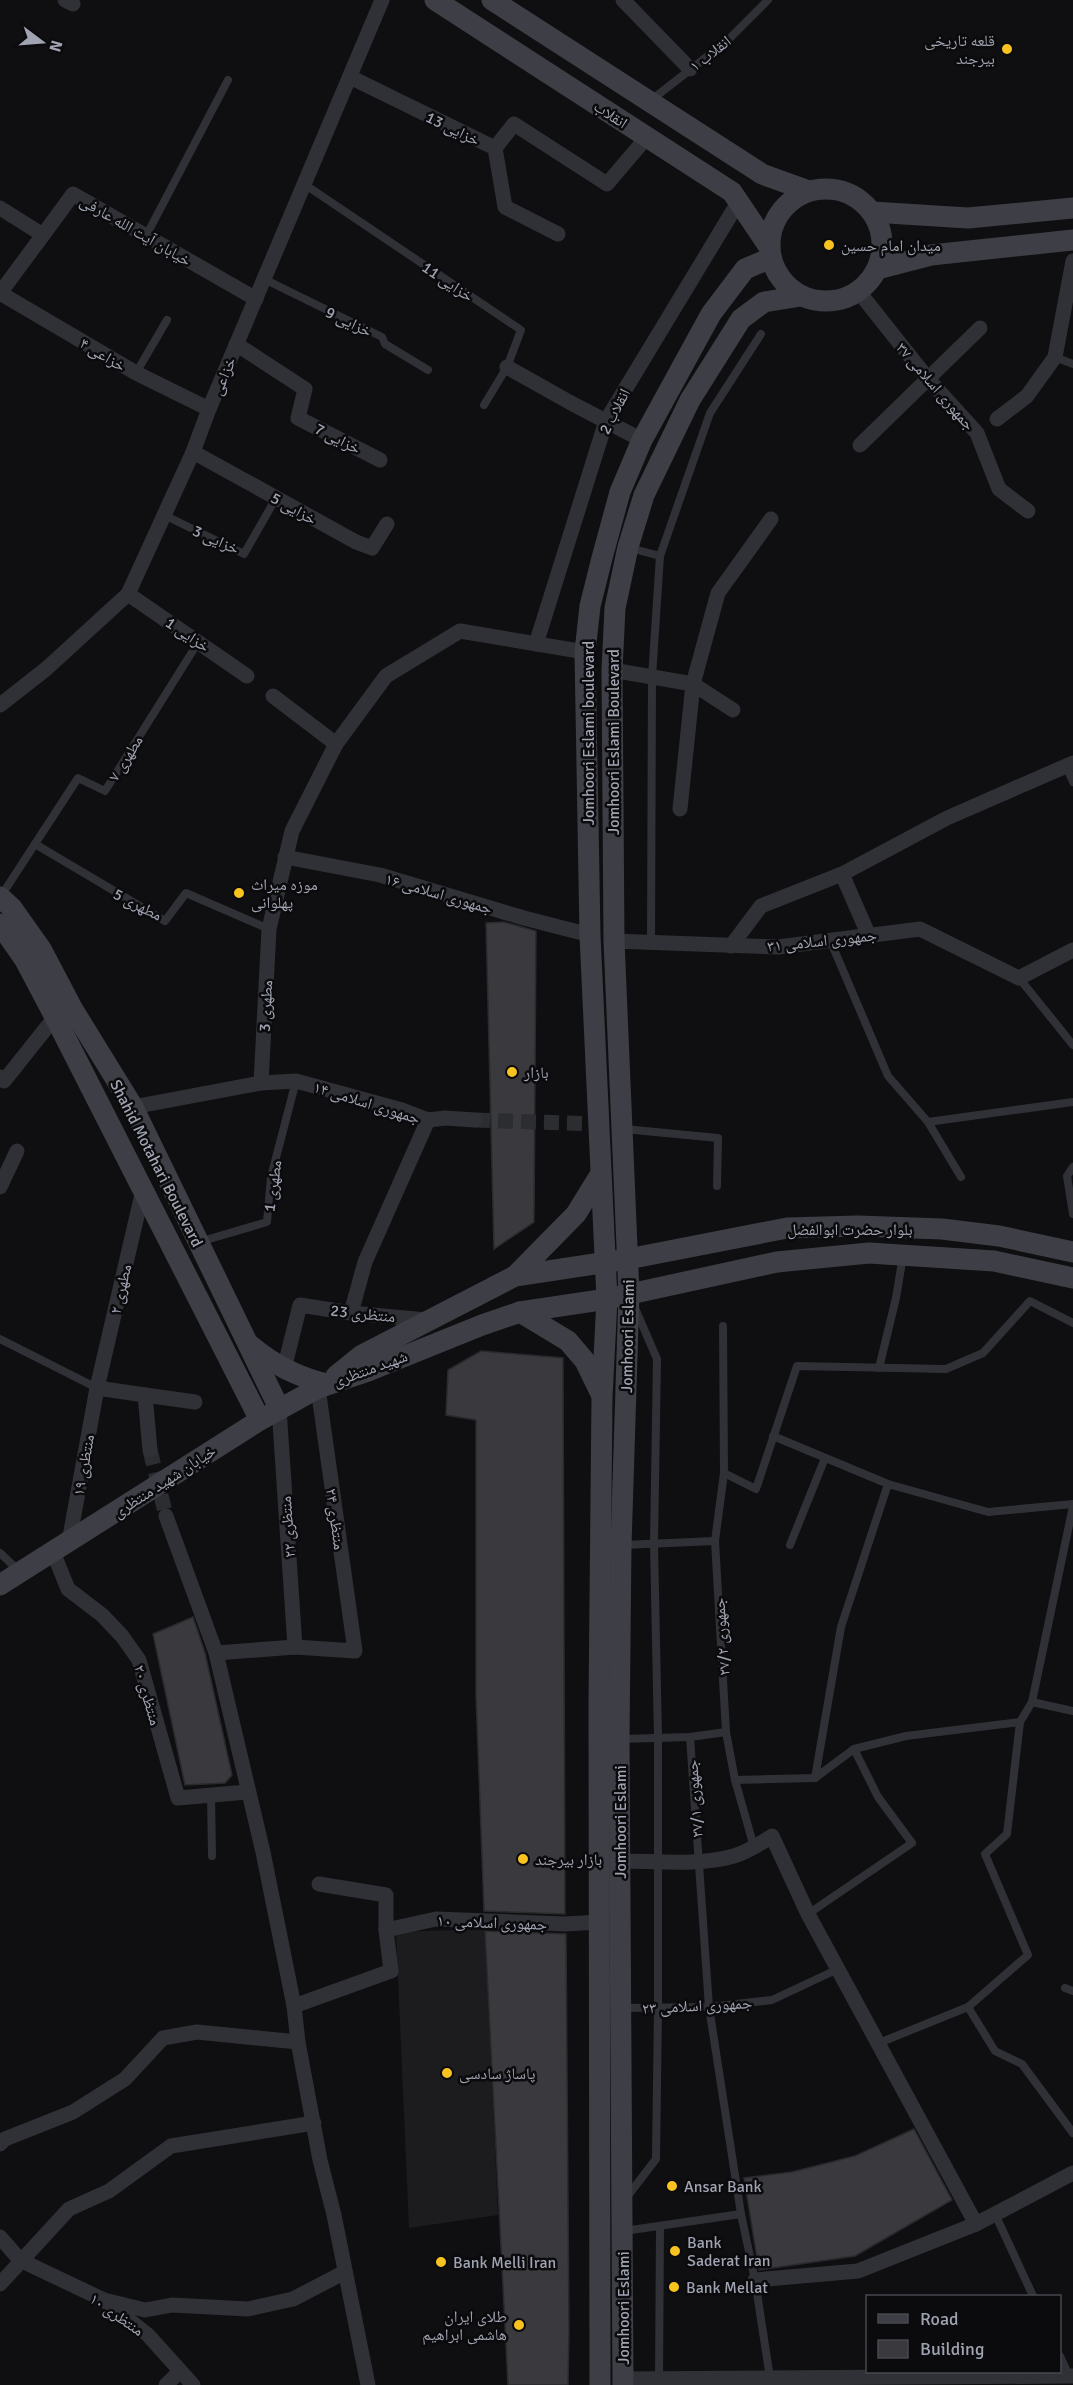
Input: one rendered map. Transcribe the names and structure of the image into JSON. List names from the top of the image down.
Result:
{
  "streets": {
    "main road": [
      "انقلاب",
      "Jomhoori Eslami boulevard",
      "Jomhoori Eslami Boulevard",
      "Shahid Motahari Boulevard",
      "بلوار حضرت ابوالفضل",
      "Jomhoori Eslami",
      "شهید منتظری",
      "خیابان شهید منتظری"
    ],
    "street": [
      "خزایی 13",
      "خیابان آیت الله عارفی",
      "خزاعی ۴",
      "خزاعی",
      "جمهوری اسلامی ۳۷",
      "انقلاب 2",
      "خزایی 7",
      "خزایی 5",
      "خزایی 1",
      "جمهوری اسلامی ۱۶",
      "جمهوری اسلامی ۳۱",
      "مطهری 3",
      "جمهوری اسلامی ۱۴",
      "مطهری ۲",
      "منتظری 23",
      "منتظری ۱۹",
      "منتظری ۲۴",
      "منتظری ۲۲",
      "منتظری ۲۰",
      "جمهوری اسلامی ۱۰",
      "منتظری ۱۰"
    ],
    "lane": [
      "انقلاب ۱",
      "خزایی 11",
      "خزایی 9",
      "خزایی 3",
      "مطهری ۷",
      "مطهری 5",
      "مطهری 1",
      "جمهوری ۲۷/۲",
      "جمهوری ۲۷/۱",
      "جمهوری اسلامی ۲۳"
    ]
  },
  "crossings": [
    ["انقلاب ۱", "انقلاب"],
    ["انقلاب", "خزایی 13"],
    ["انقلاب", "جمهوری اسلامی ۳۷"],
    ["انقلاب", "انقلاب 2"],
    ["انقلاب", "Jomhoori Eslami boulevard"],
    ["انقلاب", "Jomhoori Eslami Boulevard"],
    ["خزایی 13", "خزاعی"],
    ["خیابان آیت الله عارفی", "خزاعی"],
    ["خزایی 11", "خزاعی"],
    ["خزایی 9", "خزاعی"],
    ["خزاعی ۴", "خزاعی"],
    ["خزاعی", "خزایی 7"],
    ["خزاعی", "خزایی 5"],
    ["خزاعی", "خزایی 3"],
    ["خزاعی", "خزایی 1"],
    ["جمهوری اسلامی ۳۷", "Jomhoori Eslami boulevard"],
    ["جمهوری اسلامی ۳۷", "Jomhoori Eslami Boulevard"],
    ["انقلاب 2", "مطهری 3"],
    ["خزایی 5", "خزایی 3"],
    ["خزایی 1", "مطهری ۷"],
    ["Jomhoori Eslami boulevard", "Jomhoori Eslami Boulevard"],
    ["Jomhoori Eslami boulevard", "جمهوری اسلامی ۱۶"],
    ["Jomhoori Eslami boulevard", "مطهری 3"],
    ["Jomhoori Eslami boulevard", "Jomhoori Eslami"],
    ["Jomhoori Eslami boulevard", "شهید منتظری"],
    ["Jomhoori Eslami Boulevard", "جمهوری اسلامی ۳۱"],
    ["Jomhoori Eslami Boulevard", "بلوار حضرت ابوالفضل"],
    ["Jomhoori Eslami Boulevard", "Jomhoori Eslami"],
    ["Jomhoori Eslami Boulevard", "شهید منتظری"],
    ["مطهری ۷", "مطهری 5"],
    ["مطهری ۷", "Shahid Motahari Boulevard"],
    ["جمهوری اسلامی ۱۶", "مطهری 3"],
    ["مطهری 5", "مطهری 3"],
    ["جمهوری اسلامی ۱۴", "مطهری 1"],
    ["Shahid Motahari Boulevard", "مطهری 1"],
    ["Shahid Motahari Boulevard", "مطهری ۲"],
    ["Shahid Motahari Boulevard", "خیابان شهید منتظری"],
    ["Shahid Motahari Boulevard", "منتظری ۲۲"],
    ["بلوار حضرت ابوالفضل", "Jomhoori Eslami"],
    ["بلوار حضرت ابوالفضل", "شهید منتظری"],
    ["مطهری ۲", "منتظری ۱۹"],
    ["منتظری 23", "شهید منتظری"],
    ["Jomhoori Eslami", "شهید منتظری"],
    ["Jomhoori Eslami", "جمهوری اسلامی ۱۰"],
    ["Jomhoori Eslami", "جمهوری اسلامی ۲۳"],
    ["شهید منتظری", "خیابان شهید منتظری"],
    ["شهید منتظری", "منتظری ۲۴"],
    ["منتظری ۱۹", "خیابان شهید منتظری"],
    ["منتظری ۱۹", "منتظری ۲۰"],
    ["خیابان شهید منتظری", "منتظری ۲۴"],
    ["خیابان شهید منتظری", "منتظری ۲۲"],
    ["خیابان شهید منتظری", "منتظری ۲۰"],
    ["منتظری ۲۴", "منتظری ۲۲"],
    ["جمهوری ۲۷/۱", "جمهوری اسلامی ۲۳"]
  ],
  "places": [
    "قلعه تاریخی بیرجند",
    "میدان امام حسین",
    "موزه میراث پهلوانی",
    "بازار",
    "بازار بیرجند",
    "پاساژ سادسی",
    "Ansar Bank",
    "Bank Saderat Iran",
    "Bank Melli Iran",
    "Bank Mellat",
    "طلای ایران هاشمی ابراهیم"
  ],
  "legend": ["Road", "Building"],
  "north": "right"
}
